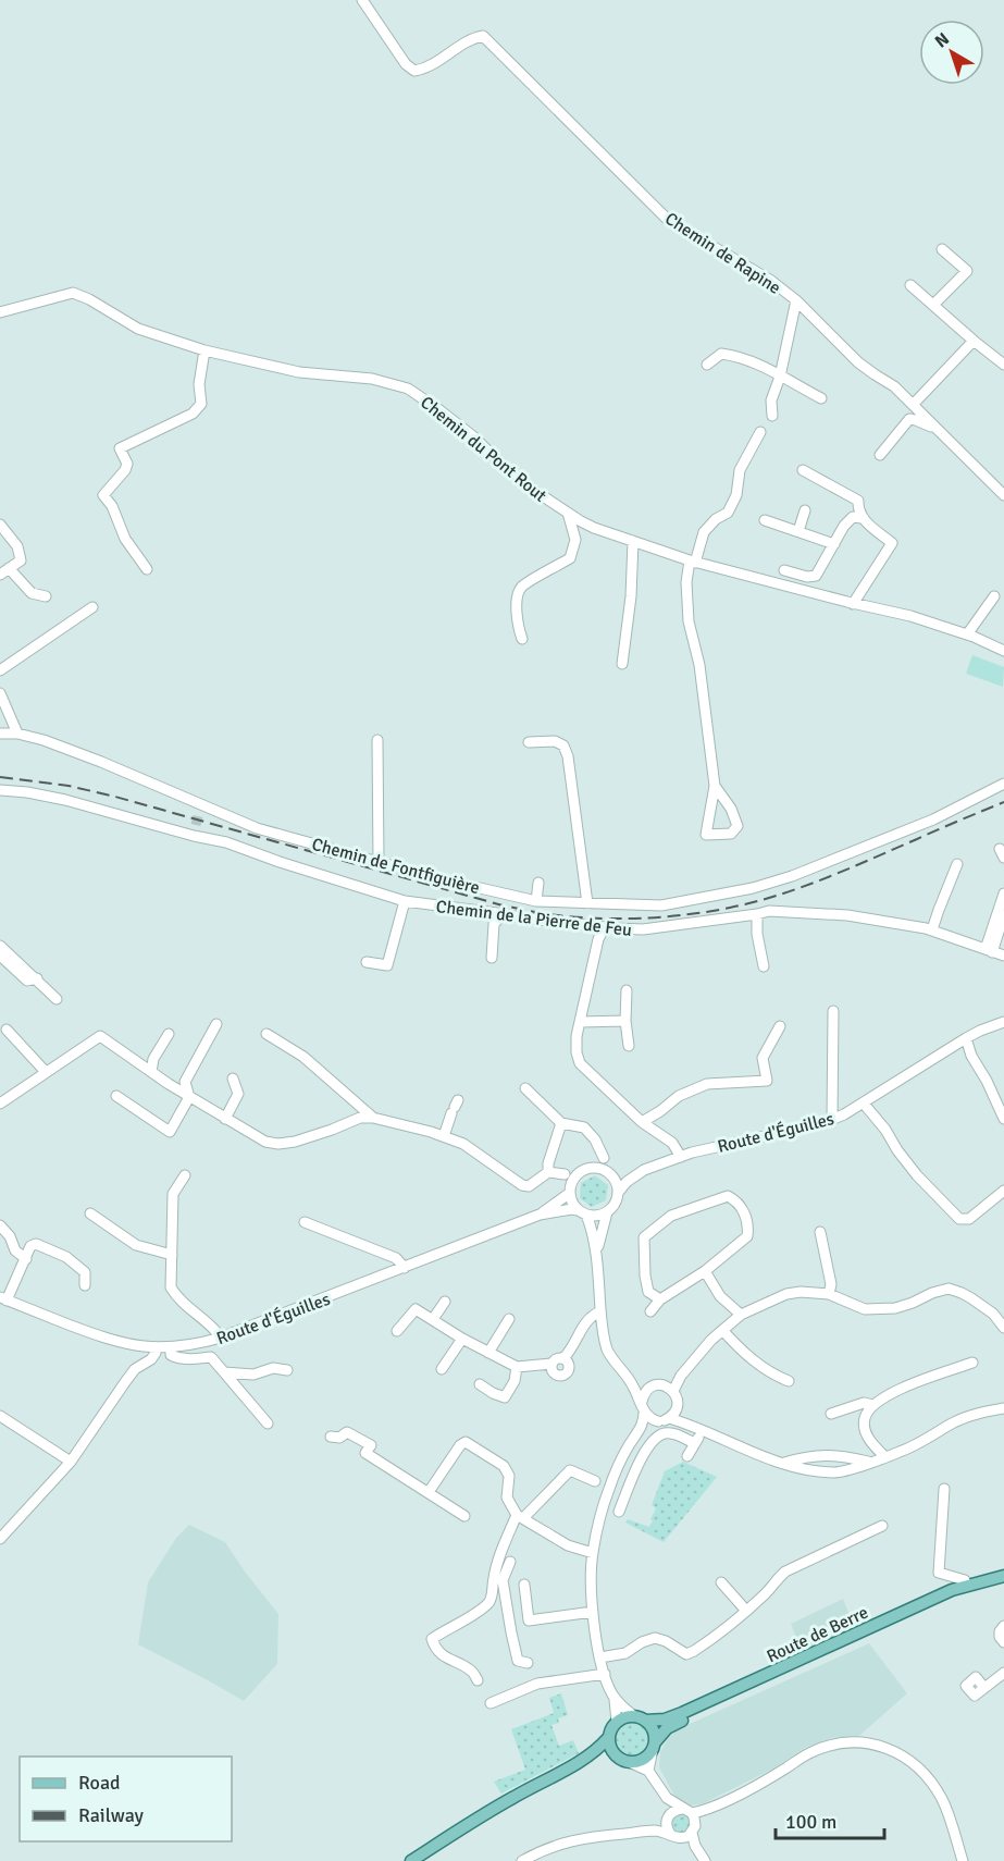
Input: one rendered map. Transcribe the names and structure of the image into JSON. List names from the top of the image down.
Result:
{
  "streets": {
    "main road": ["Route de Berre"],
    "street": [
      "Chemin de Rapine",
      "Chemin du Pont Rout",
      "Chemin de Fontfiguière",
      "Chemin de la Pierre de Feu",
      "Route d'Éguilles"
    ]
  },
  "crossings": [
    ["Chemin de Fontfiguière", "Chemin de la Pierre de Feu"]
  ],
  "legend": ["Road", "Railway"],
  "scale_bar": "100 m",
  "north": "top left"
}
